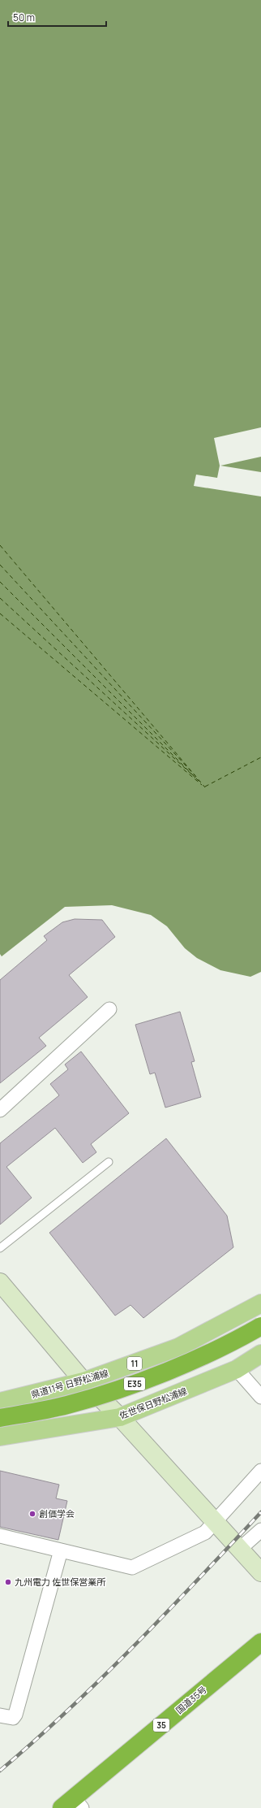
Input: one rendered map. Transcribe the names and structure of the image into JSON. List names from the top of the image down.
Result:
{
  "streets": {
    "highway": ["E35", "国道35号", "35"],
    "main road": ["11", "県道11号 日野松浦線", "佐世保日野松浦線"]
  },
  "places": ["創価学会", "九州電力 佐世保営業所"],
  "scale_bar": "50 m"
}
